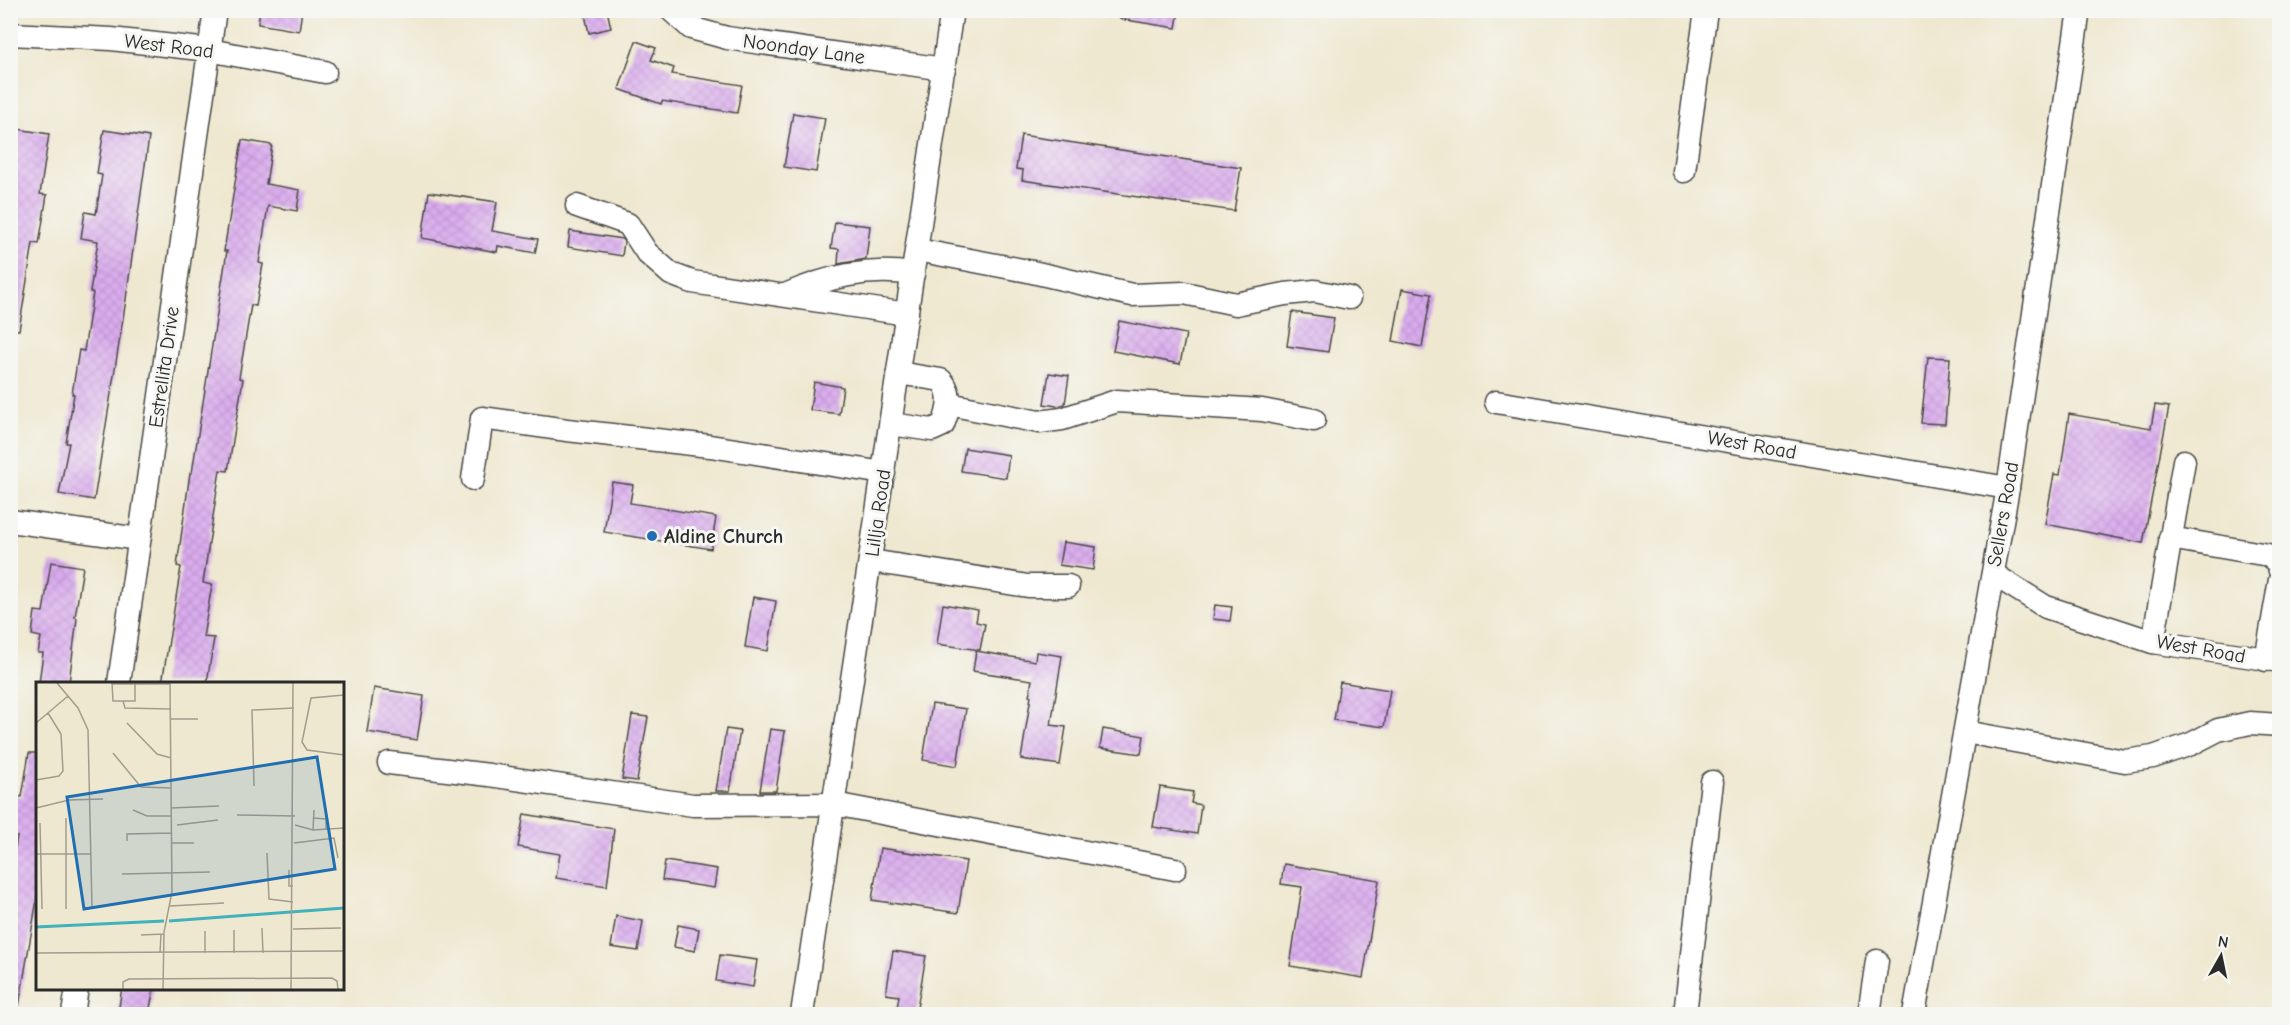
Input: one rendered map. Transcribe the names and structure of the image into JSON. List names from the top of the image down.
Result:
{
  "streets": {
    "street": [
      "West Road",
      "Noonday Lane",
      "Estrellita Drive",
      "Lillja Road",
      "Sellers Road"
    ]
  },
  "crossings": [
    ["West Road", "Estrellita Drive"],
    ["West Road", "Sellers Road"],
    ["Noonday Lane", "Lillja Road"]
  ],
  "places": ["Aldine Church"],
  "north": "top"
}
